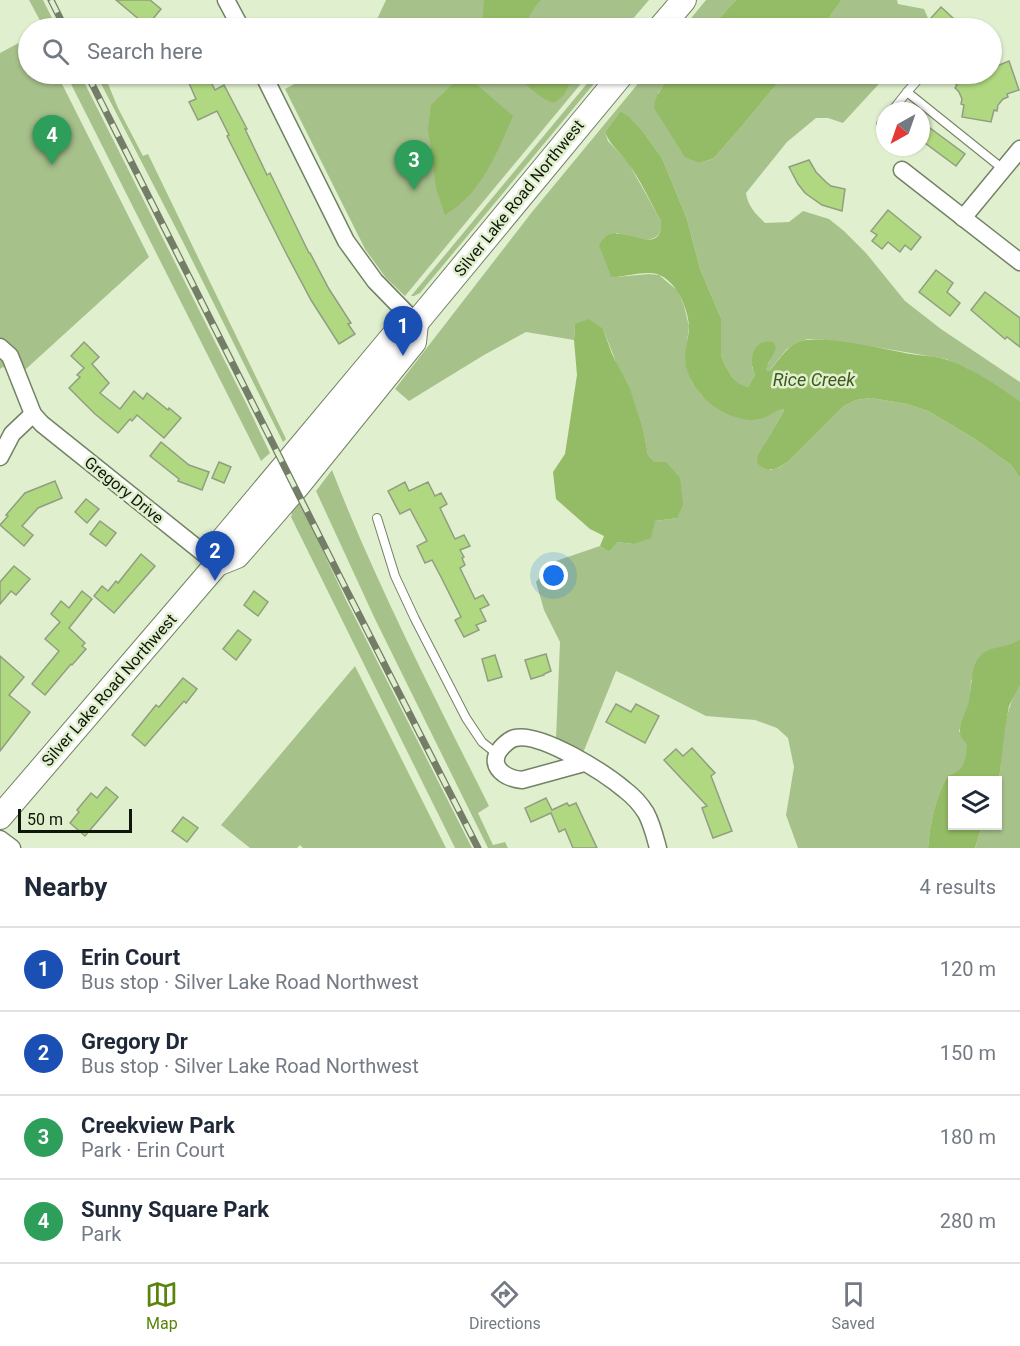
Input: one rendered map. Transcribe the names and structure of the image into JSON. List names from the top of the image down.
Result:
{
  "streets": {
    "main road": ["Silver Lake Road Northwest"],
    "street": ["Gregory Drive"]
  },
  "crossings": [
    ["Silver Lake Road Northwest", "Gregory Drive"]
  ],
  "water": ["Rice Creek"],
  "scale_bar": "50 m",
  "north": "bottom left",
  "page": {
    "search": "Search here",
    "pins": [
      "4",
      "3",
      "1",
      "2"
    ],
    "scale": "50 m",
    "heading": ["Nearby", "4 results"],
    "list": [
      {
        "mark": "1",
        "name": "Erin Court",
        "note": "Bus stop · Silver Lake Road Northwest",
        "value": "120 m"
      },
      {
        "mark": "2",
        "name": "Gregory Dr",
        "note": "Bus stop · Silver Lake Road Northwest",
        "value": "150 m"
      },
      {
        "mark": "3",
        "name": "Creekview Park",
        "note": "Park · Erin Court",
        "value": "180 m"
      },
      {
        "mark": "4",
        "name": "Sunny Square Park",
        "note": "Park",
        "value": "280 m"
      }
    ],
    "nav": ["Map", "Directions", "Saved"]
  }
}
